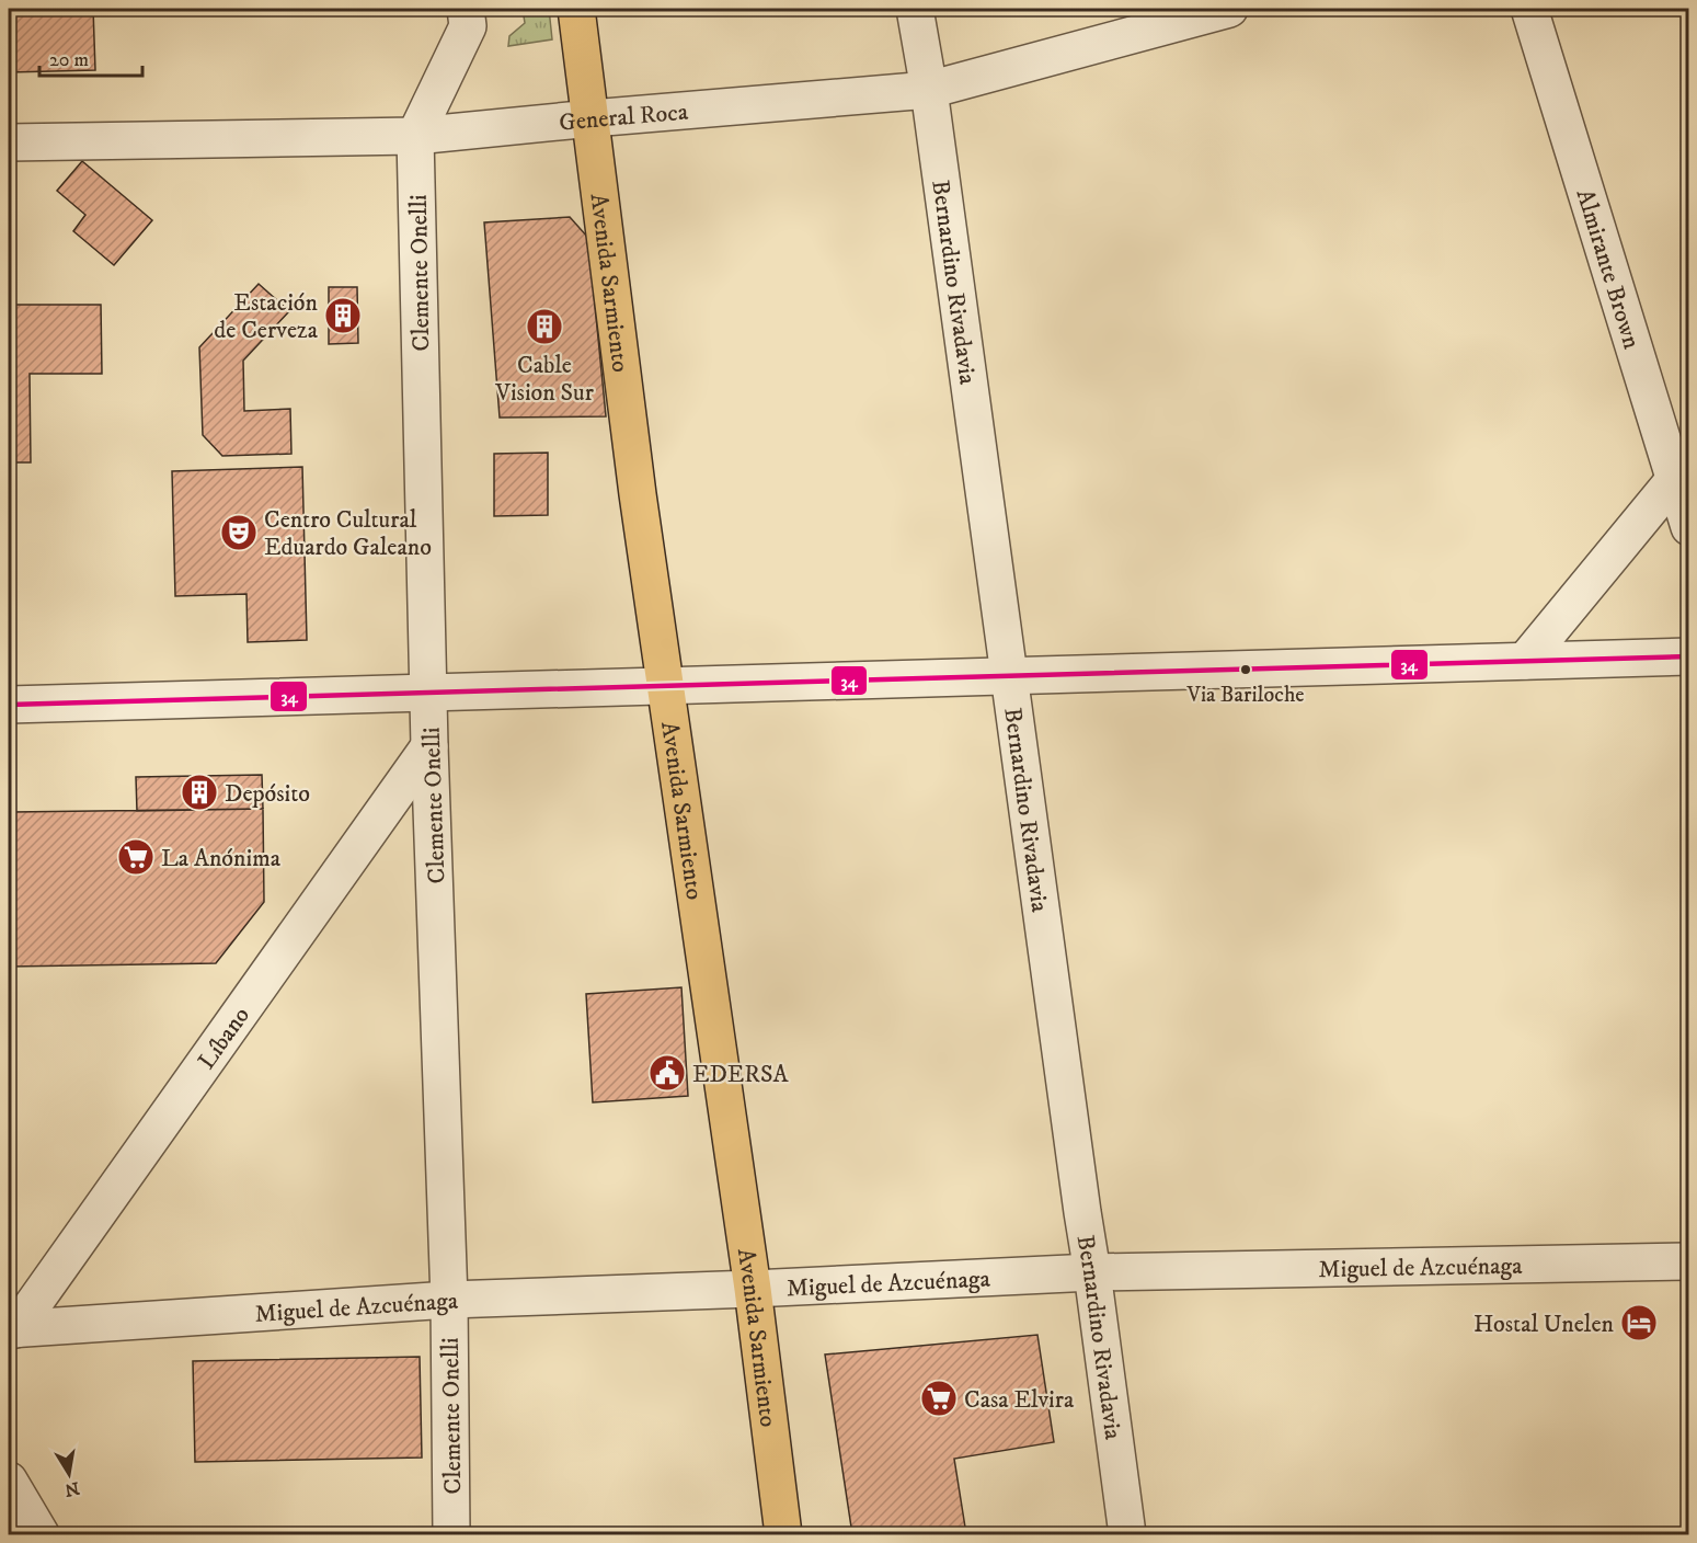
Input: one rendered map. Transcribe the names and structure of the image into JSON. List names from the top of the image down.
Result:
{
  "streets": {
    "highway": ["Avenida Sarmiento"],
    "street": [
      "General Roca",
      "Almirante Brown",
      "Clemente Onelli",
      "Bernardino Rivadavia",
      "Líbano",
      "Miguel de Azcuénaga"
    ]
  },
  "crossings": [
    ["General Roca", "Clemente Onelli"],
    ["General Roca", "Avenida Sarmiento"],
    ["General Roca", "Bernardino Rivadavia"],
    ["Clemente Onelli", "Líbano"],
    ["Clemente Onelli", "Miguel de Azcuénaga"],
    ["Avenida Sarmiento", "Miguel de Azcuénaga"],
    ["Bernardino Rivadavia", "Miguel de Azcuénaga"],
    ["Líbano", "Miguel de Azcuénaga"]
  ],
  "places": {
    "building": ["Estación de Cerveza", "Cable Vision Sur", "Depósito"],
    "theatre": ["Centro Cultural Eduardo Galeano"],
    "other": ["Via Bariloche"],
    "supermarket": ["La Anónima", "Casa Elvira"],
    "public building": ["EDERSA"],
    "hotel": ["Hostal Unelen"]
  },
  "lines": ["transit line 34"],
  "scale_bar": "20 m",
  "north": "bottom"
}
